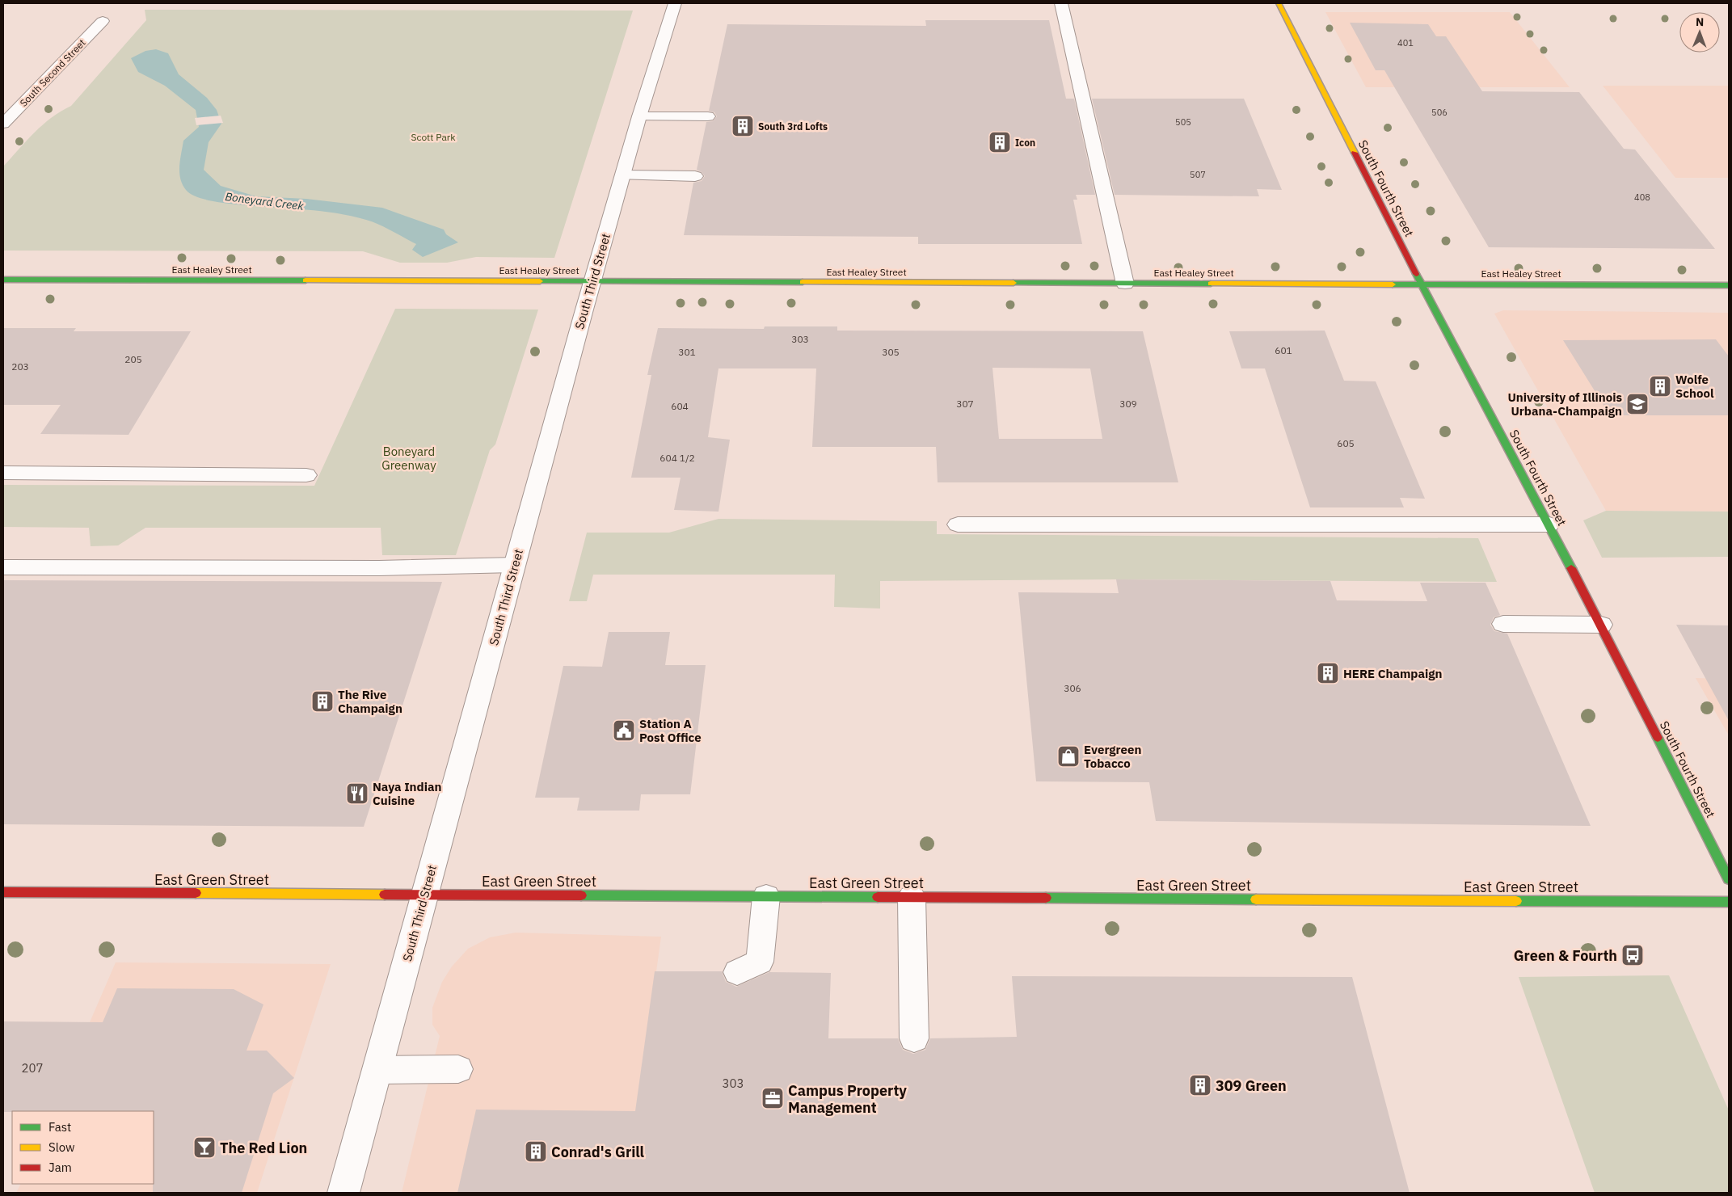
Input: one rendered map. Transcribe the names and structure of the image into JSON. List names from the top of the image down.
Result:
{
  "streets": {
    "street": [
      "South Second Street",
      "South Fourth Street",
      "East Healey Street",
      "South Third Street",
      "East Green Street"
    ]
  },
  "crossings": [
    ["South Fourth Street", "East Healey Street"],
    ["East Healey Street", "South Third Street"],
    ["South Third Street", "East Green Street"]
  ],
  "water": ["Boneyard Creek"],
  "parks": ["Scott Park", "Boneyard Greenway"],
  "places": {
    "building": [
      "South 3rd Lofts",
      "Icon",
      "Wolfe School",
      "HERE Champaign",
      "The Rive Champaign",
      "309 Green",
      "Conrad's Grill"
    ],
    "school or university": ["University of Illinois Urbana-Champaign"],
    "public building": ["Station A Post Office"],
    "shop": ["Evergreen Tobacco"],
    "restaurant": ["Naya Indian Cuisine"],
    "bus stop": ["Green & Fourth"],
    "office": ["Campus Property Management"],
    "bar": ["The Red Lion"]
  },
  "house_numbers": [
    "401",
    "506",
    "505",
    "507",
    "408",
    "303",
    "601",
    "301",
    "305",
    "205",
    "203",
    "307",
    "309",
    "604",
    "605",
    "604 1/2",
    "306",
    "207",
    "303"
  ],
  "legend": ["Fast", "Slow", "Jam"],
  "north": "top"
}
